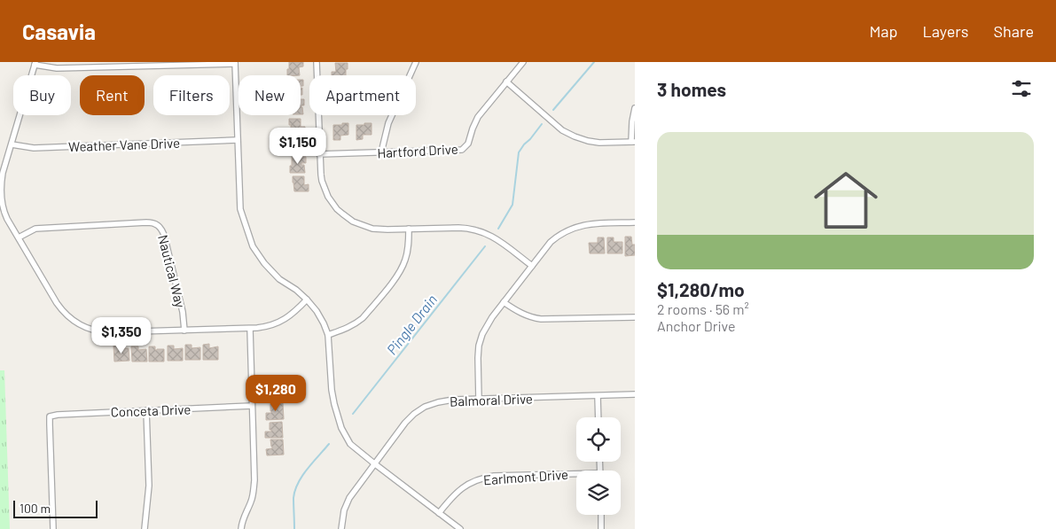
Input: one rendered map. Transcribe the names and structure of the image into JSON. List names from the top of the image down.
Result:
{
  "streets": {
    "street": [
      "Weather Vane Drive",
      "Hartford Drive",
      "Nautical Way",
      "Balmoral Drive",
      "Conceta Drive",
      "Earlmont Drive"
    ]
  },
  "water": ["Pingle Drain"],
  "scale_bar": "100 m",
  "page": {
    "header": "Casavia",
    "nav": ["Map", "Layers", "Share"],
    "heading": "3 homes",
    "chip": [
      "Buy",
      "Rent",
      "Filters",
      "New",
      "Apartment"
    ],
    "list": [
      {
        "name": "$1,280/mo",
        "note": "2 rooms · 56 m² · Anchor Drive"
      }
    ],
    "price": ["$1,150", "$1,350", "$1,280"],
    "scale": "100 m"
  }
}
